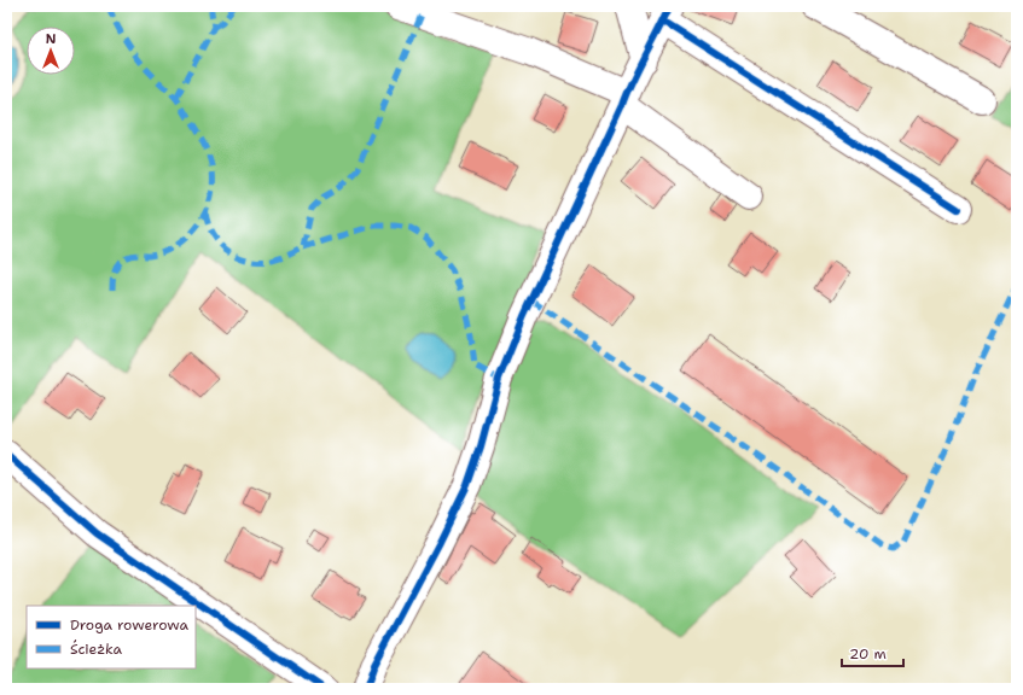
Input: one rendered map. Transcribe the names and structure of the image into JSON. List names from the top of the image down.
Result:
{
  "legend": ["Droga rowerowa", "Ścieżka"],
  "scale_bar": "20 m",
  "north": "top"
}
